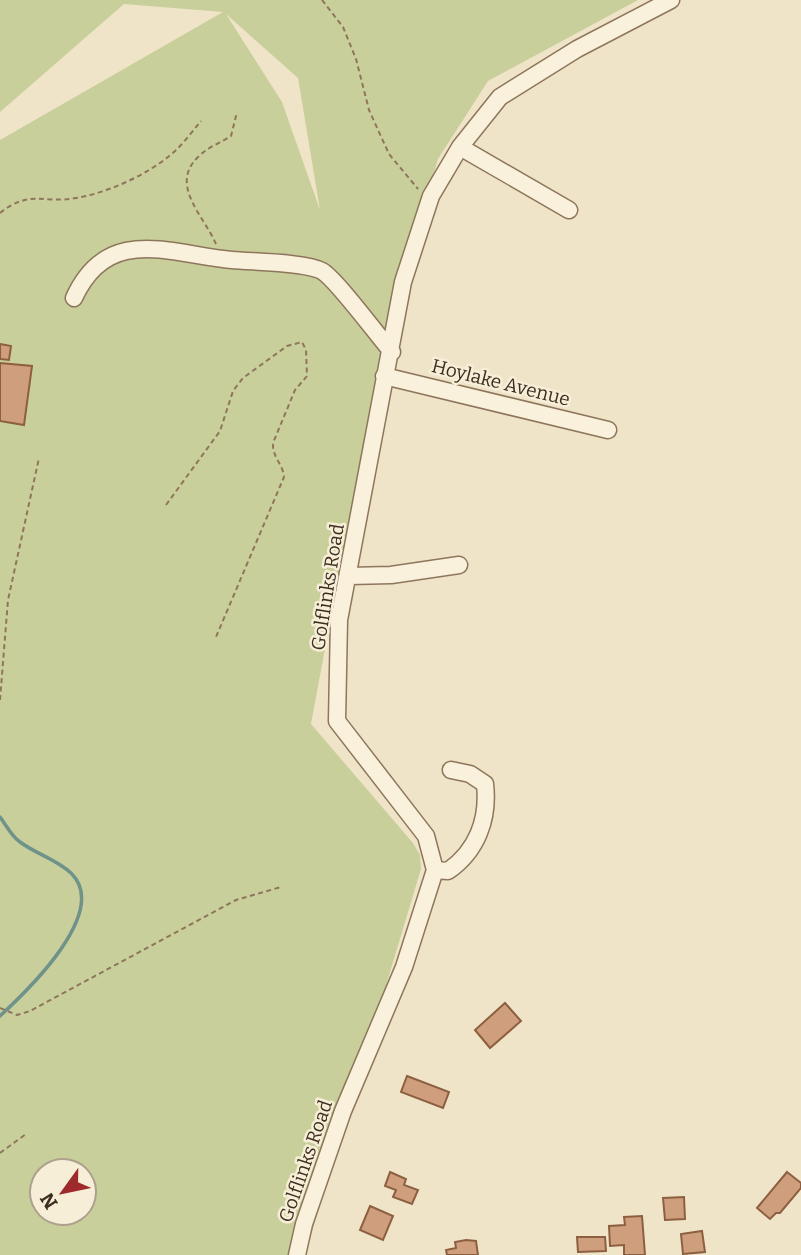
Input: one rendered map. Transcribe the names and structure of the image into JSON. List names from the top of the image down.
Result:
{
  "streets": {
    "street": ["Hoylake Avenue", "Golflinks Road"]
  },
  "crossings": [
    ["Hoylake Avenue", "Golflinks Road"]
  ],
  "north": "bottom left"
}
